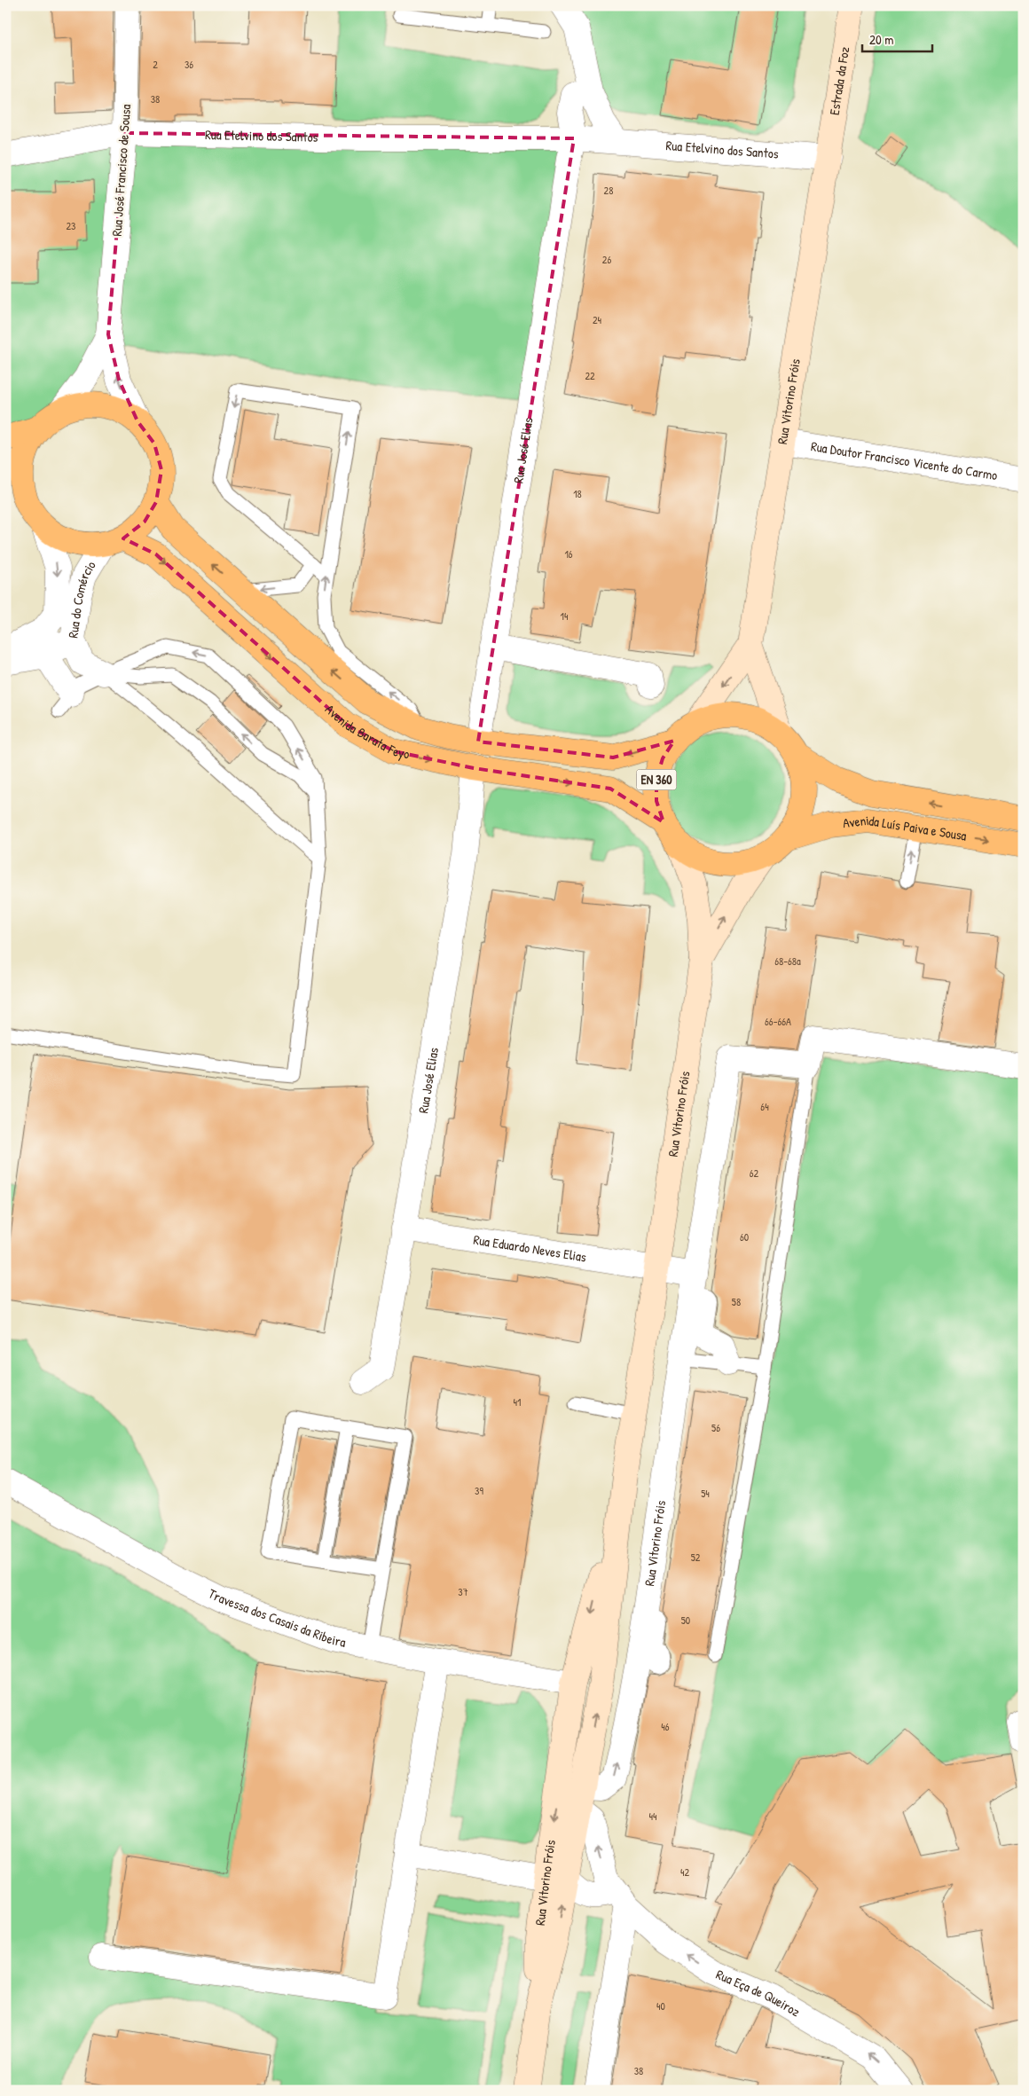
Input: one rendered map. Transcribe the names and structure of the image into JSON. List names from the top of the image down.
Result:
{
  "streets": {
    "main road": [
      "Estrada da Foz",
      "Rua Vitorino Fróis",
      "Avenida Barata Feyo",
      "EN 360",
      "Avenida Luís Paiva e Sousa"
    ],
    "street": [
      "Rua Etelvino dos Santos",
      "Rua José Francisco de Sousa",
      "Rua José Elias",
      "Rua Doutor Francisco Vicente do Carmo",
      "Rua do Comércio",
      "Rua Eduardo Neves Elias",
      "Travessa dos Casais da Ribeira",
      "Rua Eça de Queiroz"
    ]
  },
  "crossings": [
    ["Estrada da Foz", "Rua Etelvino dos Santos"],
    ["Estrada da Foz", "Rua Vitorino Fróis"],
    ["Rua Etelvino dos Santos", "Rua José Francisco de Sousa"],
    ["Rua Etelvino dos Santos", "Rua Vitorino Fróis"],
    ["Rua Etelvino dos Santos", "Rua José Elias"],
    ["Rua José Francisco de Sousa", "Rua do Comércio"],
    ["Rua José Francisco de Sousa", "Avenida Barata Feyo"],
    ["Rua Vitorino Fróis", "Rua Doutor Francisco Vicente do Carmo"],
    ["Rua Vitorino Fróis", "Avenida Barata Feyo"],
    ["Rua Vitorino Fróis", "EN 360"],
    ["Rua Vitorino Fróis", "Avenida Luís Paiva e Sousa"],
    ["Rua Vitorino Fróis", "Rua Eduardo Neves Elias"],
    ["Rua Vitorino Fróis", "Travessa dos Casais da Ribeira"],
    ["Rua José Elias", "Avenida Barata Feyo"],
    ["Rua José Elias", "Rua Eduardo Neves Elias"],
    ["Rua do Comércio", "Avenida Barata Feyo"],
    ["Avenida Barata Feyo", "EN 360"],
    ["Avenida Barata Feyo", "Avenida Luís Paiva e Sousa"],
    ["EN 360", "Avenida Luís Paiva e Sousa"]
  ],
  "one_way": ["Rua Eça de Queiroz"],
  "house_numbers": [
    "2",
    "36",
    "38",
    "28",
    "23",
    "26",
    "24",
    "22",
    "18",
    "16",
    "14",
    "68-68a",
    "66-66A",
    "64",
    "62",
    "60",
    "58",
    "41",
    "56",
    "39",
    "54",
    "52",
    "37",
    "50",
    "46",
    "44",
    "42",
    "40",
    "38"
  ],
  "scale_bar": "20 m"
}
